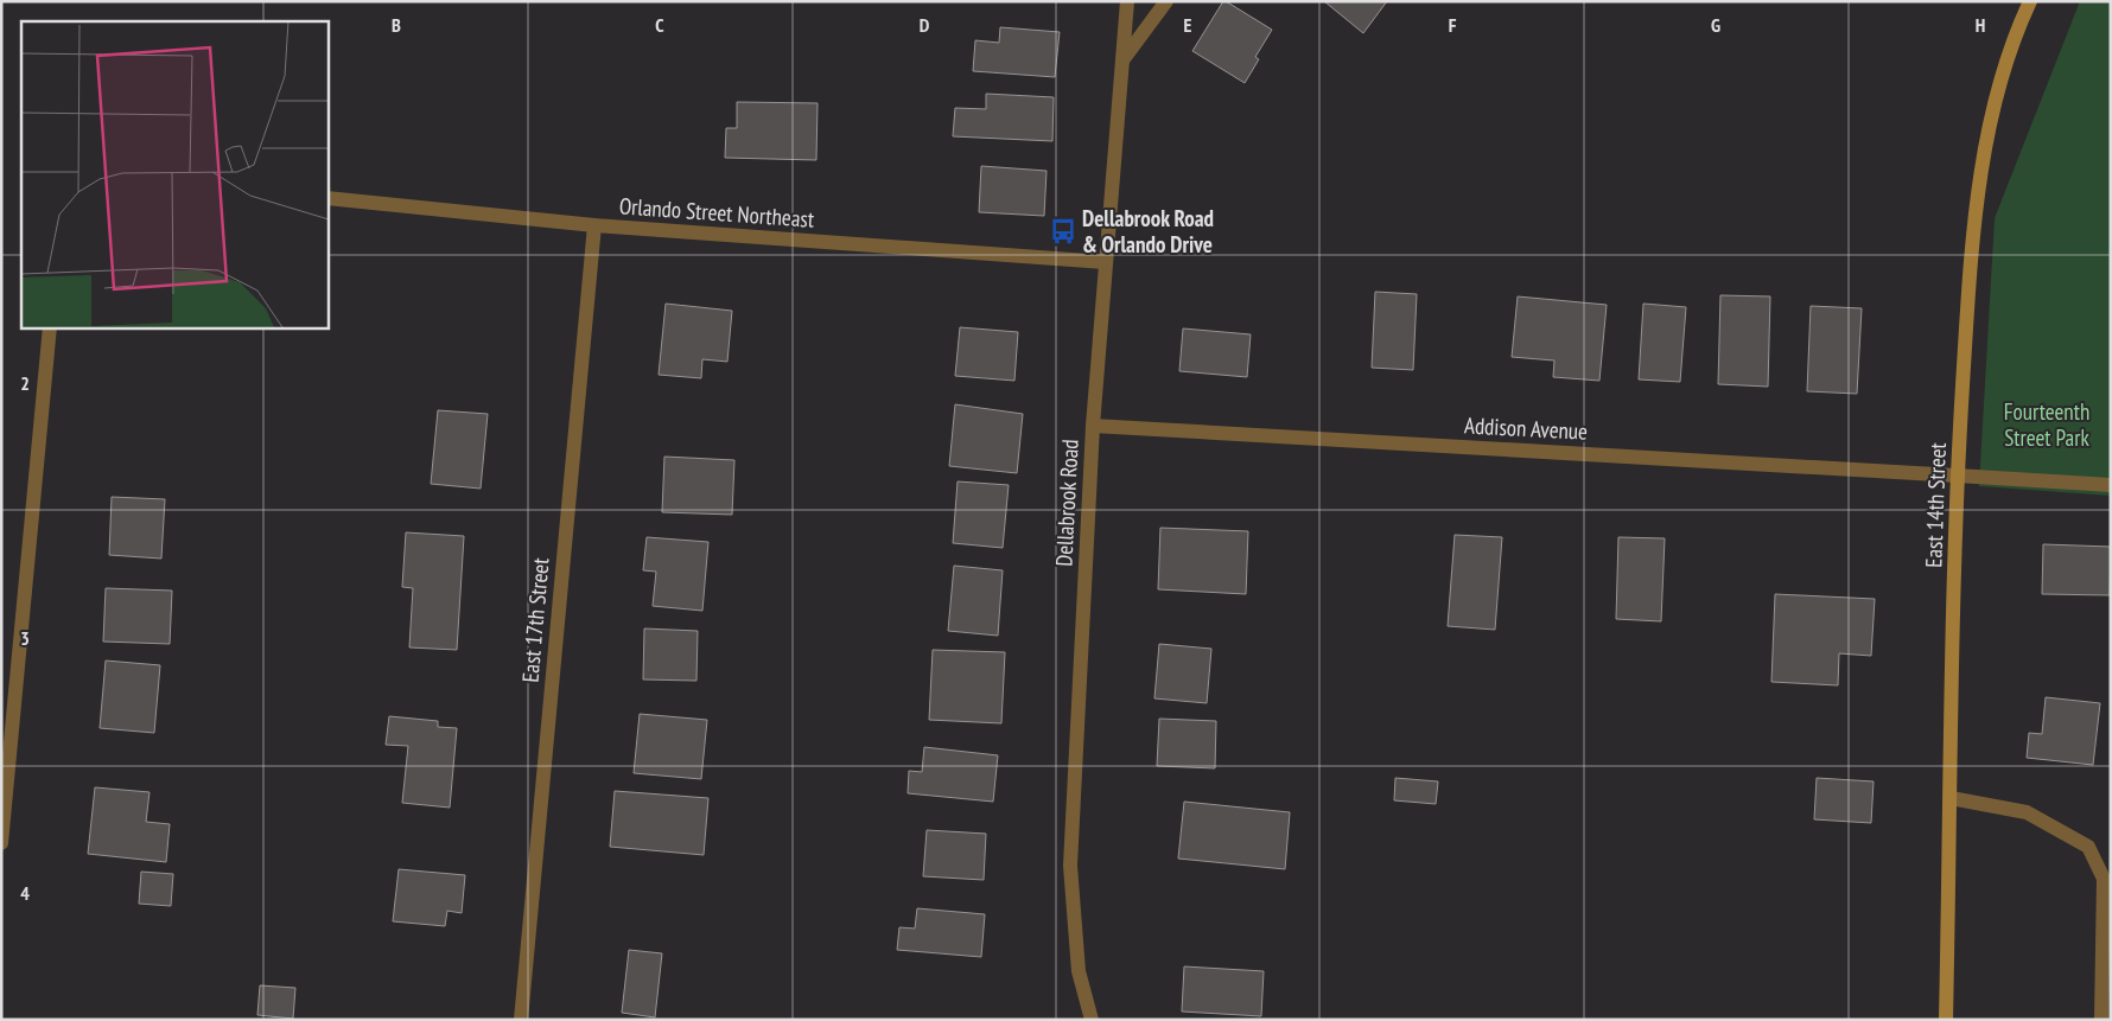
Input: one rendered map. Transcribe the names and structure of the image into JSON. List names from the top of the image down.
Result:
{
  "streets": {
    "main road": ["East 14th Street"],
    "street": [
      "Orlando Street Northeast",
      "Addison Avenue",
      "Dellabrook Road",
      "East 17th Street"
    ]
  },
  "crossings": [
    ["Orlando Street Northeast", "Dellabrook Road"],
    ["Orlando Street Northeast", "East 17th Street"],
    ["Addison Avenue", "Dellabrook Road"],
    ["Addison Avenue", "East 14th Street"]
  ],
  "parks": ["Fourteenth Street Park"],
  "places": {
    "bus stop": ["Dellabrook Road & Orlando Drive"]
  },
  "grid": {
    "columns": [
      "B",
      "C",
      "D",
      "E",
      "F",
      "G",
      "H"
    ],
    "rows": ["2", "3", "4"]
  }
}
